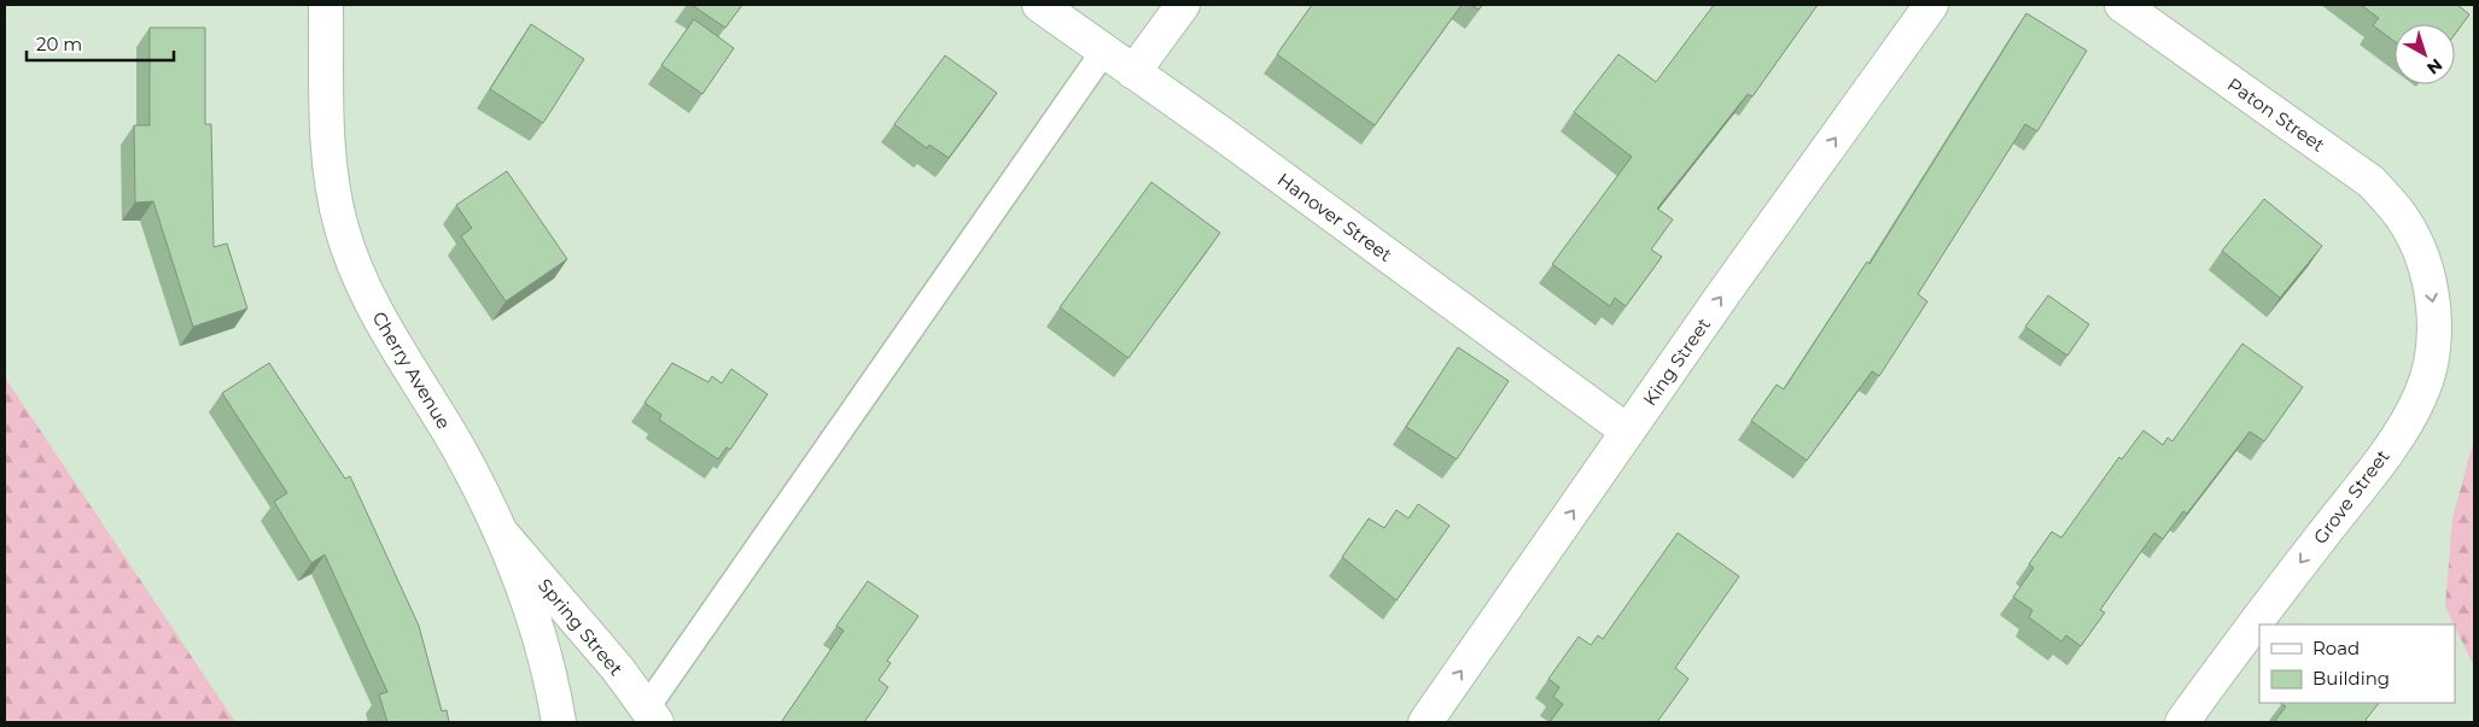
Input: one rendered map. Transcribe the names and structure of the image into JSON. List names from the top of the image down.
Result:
{
  "streets": {
    "street": [
      "Paton Street",
      "Hanover Street",
      "King Street",
      "Cherry Avenue",
      "Grove Street",
      "Spring Street"
    ]
  },
  "crossings": [
    ["Paton Street", "Grove Street"],
    ["Hanover Street", "King Street"],
    ["Cherry Avenue", "Spring Street"]
  ],
  "one_way": ["King Street", "Grove Street"],
  "legend": ["Road", "Building"],
  "scale_bar": "20 m",
  "north": "bottom right"
}
